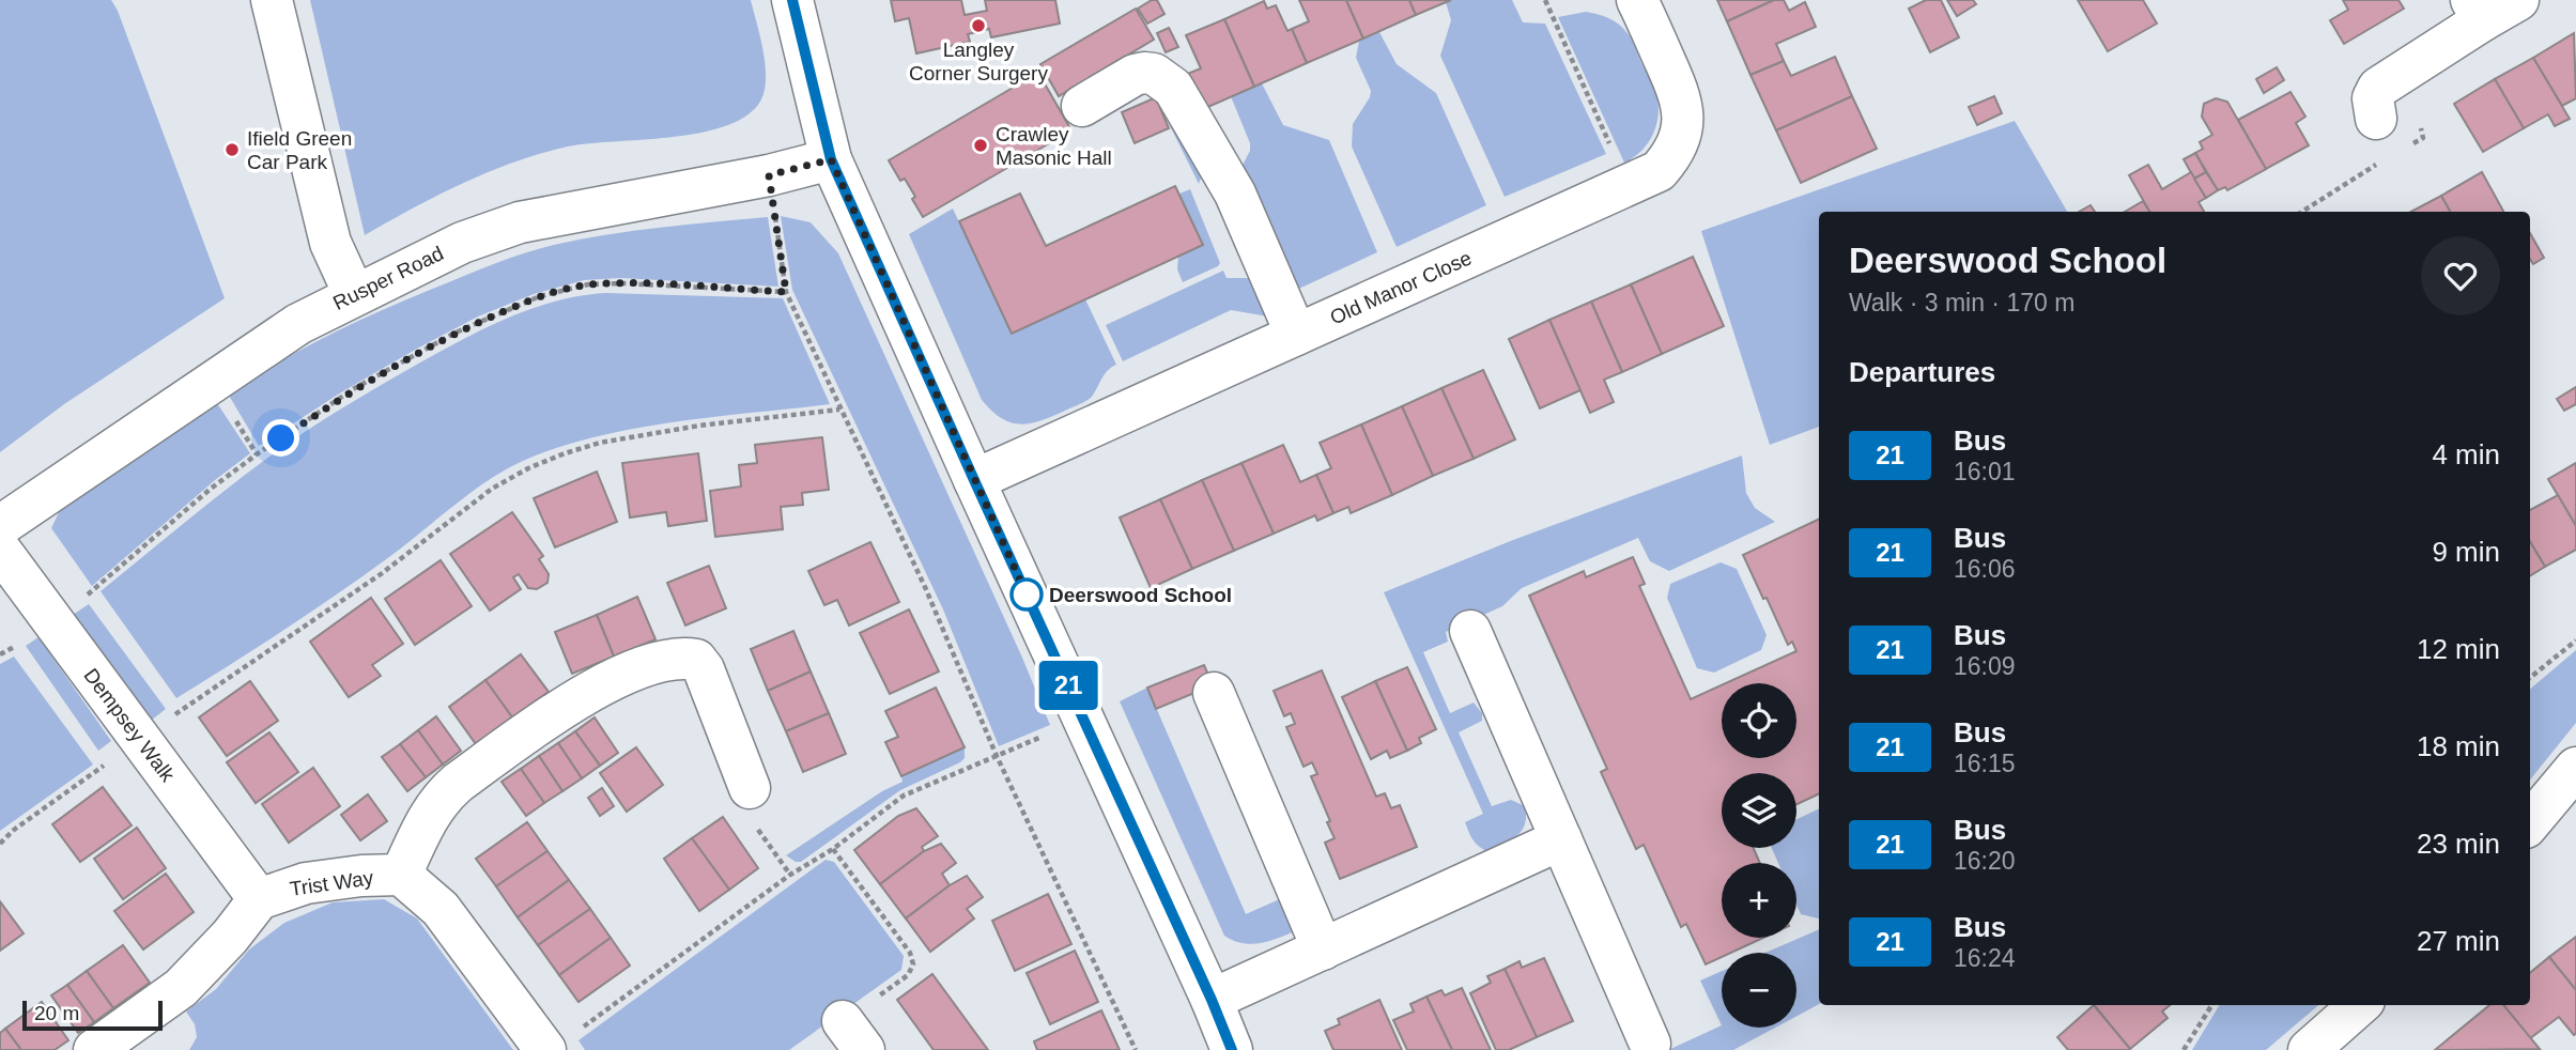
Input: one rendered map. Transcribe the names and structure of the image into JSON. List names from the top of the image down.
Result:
{
  "streets": {
    "street": [
      "Rusper Road",
      "Old Manor Close",
      "Dempsey Walk",
      "Trist Way"
    ]
  },
  "crossings": [
    ["Dempsey Walk", "Trist Way"]
  ],
  "places": [
    "Langley Corner Surgery",
    "Crawley Masonic Hall",
    "Ifield Green Car Park",
    "Deerswood School"
  ],
  "lines": ["bus line 21"],
  "scale_bar": "20 m",
  "page": {
    "on_map": "21",
    "heading": [
      ["Deerswood School", "Walk · 3 min · 170 m"],
      "Departures"
    ],
    "list": [
      {
        "mark": "21",
        "name": "Bus",
        "note": "16:01",
        "value": "4 min"
      },
      {
        "mark": "21",
        "name": "Bus",
        "note": "16:06",
        "value": "9 min"
      },
      {
        "mark": "21",
        "name": "Bus",
        "note": "16:09",
        "value": "12 min"
      },
      {
        "mark": "21",
        "name": "Bus",
        "note": "16:15",
        "value": "18 min"
      },
      {
        "mark": "21",
        "name": "Bus",
        "note": "16:20",
        "value": "23 min"
      },
      {
        "mark": "21",
        "name": "Bus",
        "note": "16:24",
        "value": "27 min"
      }
    ],
    "map_buttons": ["+", "−"],
    "scale": "20 m"
  }
}
